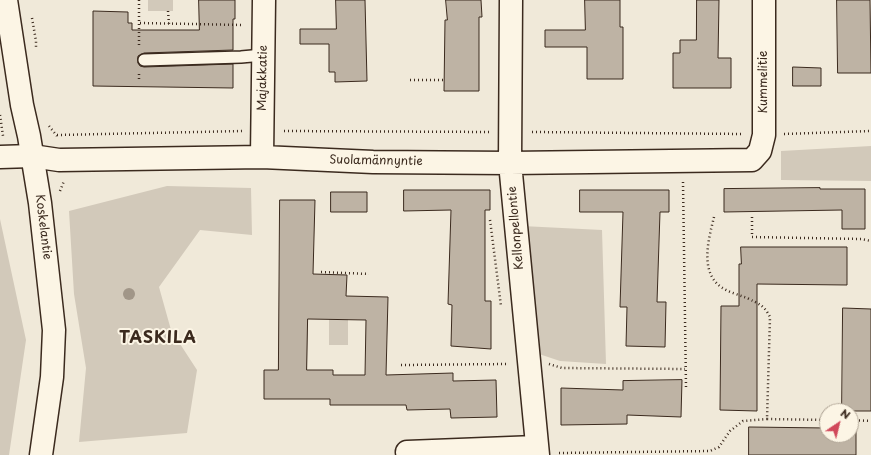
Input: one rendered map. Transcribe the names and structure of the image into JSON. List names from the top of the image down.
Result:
{
  "streets": {
    "street": [
      "Majakkatie",
      "Kummelitie",
      "Suolamännyntie",
      "Koskelantie",
      "Kellonpellontie"
    ]
  },
  "crossings": [
    ["Majakkatie", "Suolamännyntie"],
    ["Kummelitie", "Suolamännyntie"],
    ["Suolamännyntie", "Koskelantie"],
    ["Suolamännyntie", "Kellonpellontie"]
  ],
  "districts": ["TASKILA"],
  "north": "top right"
}
